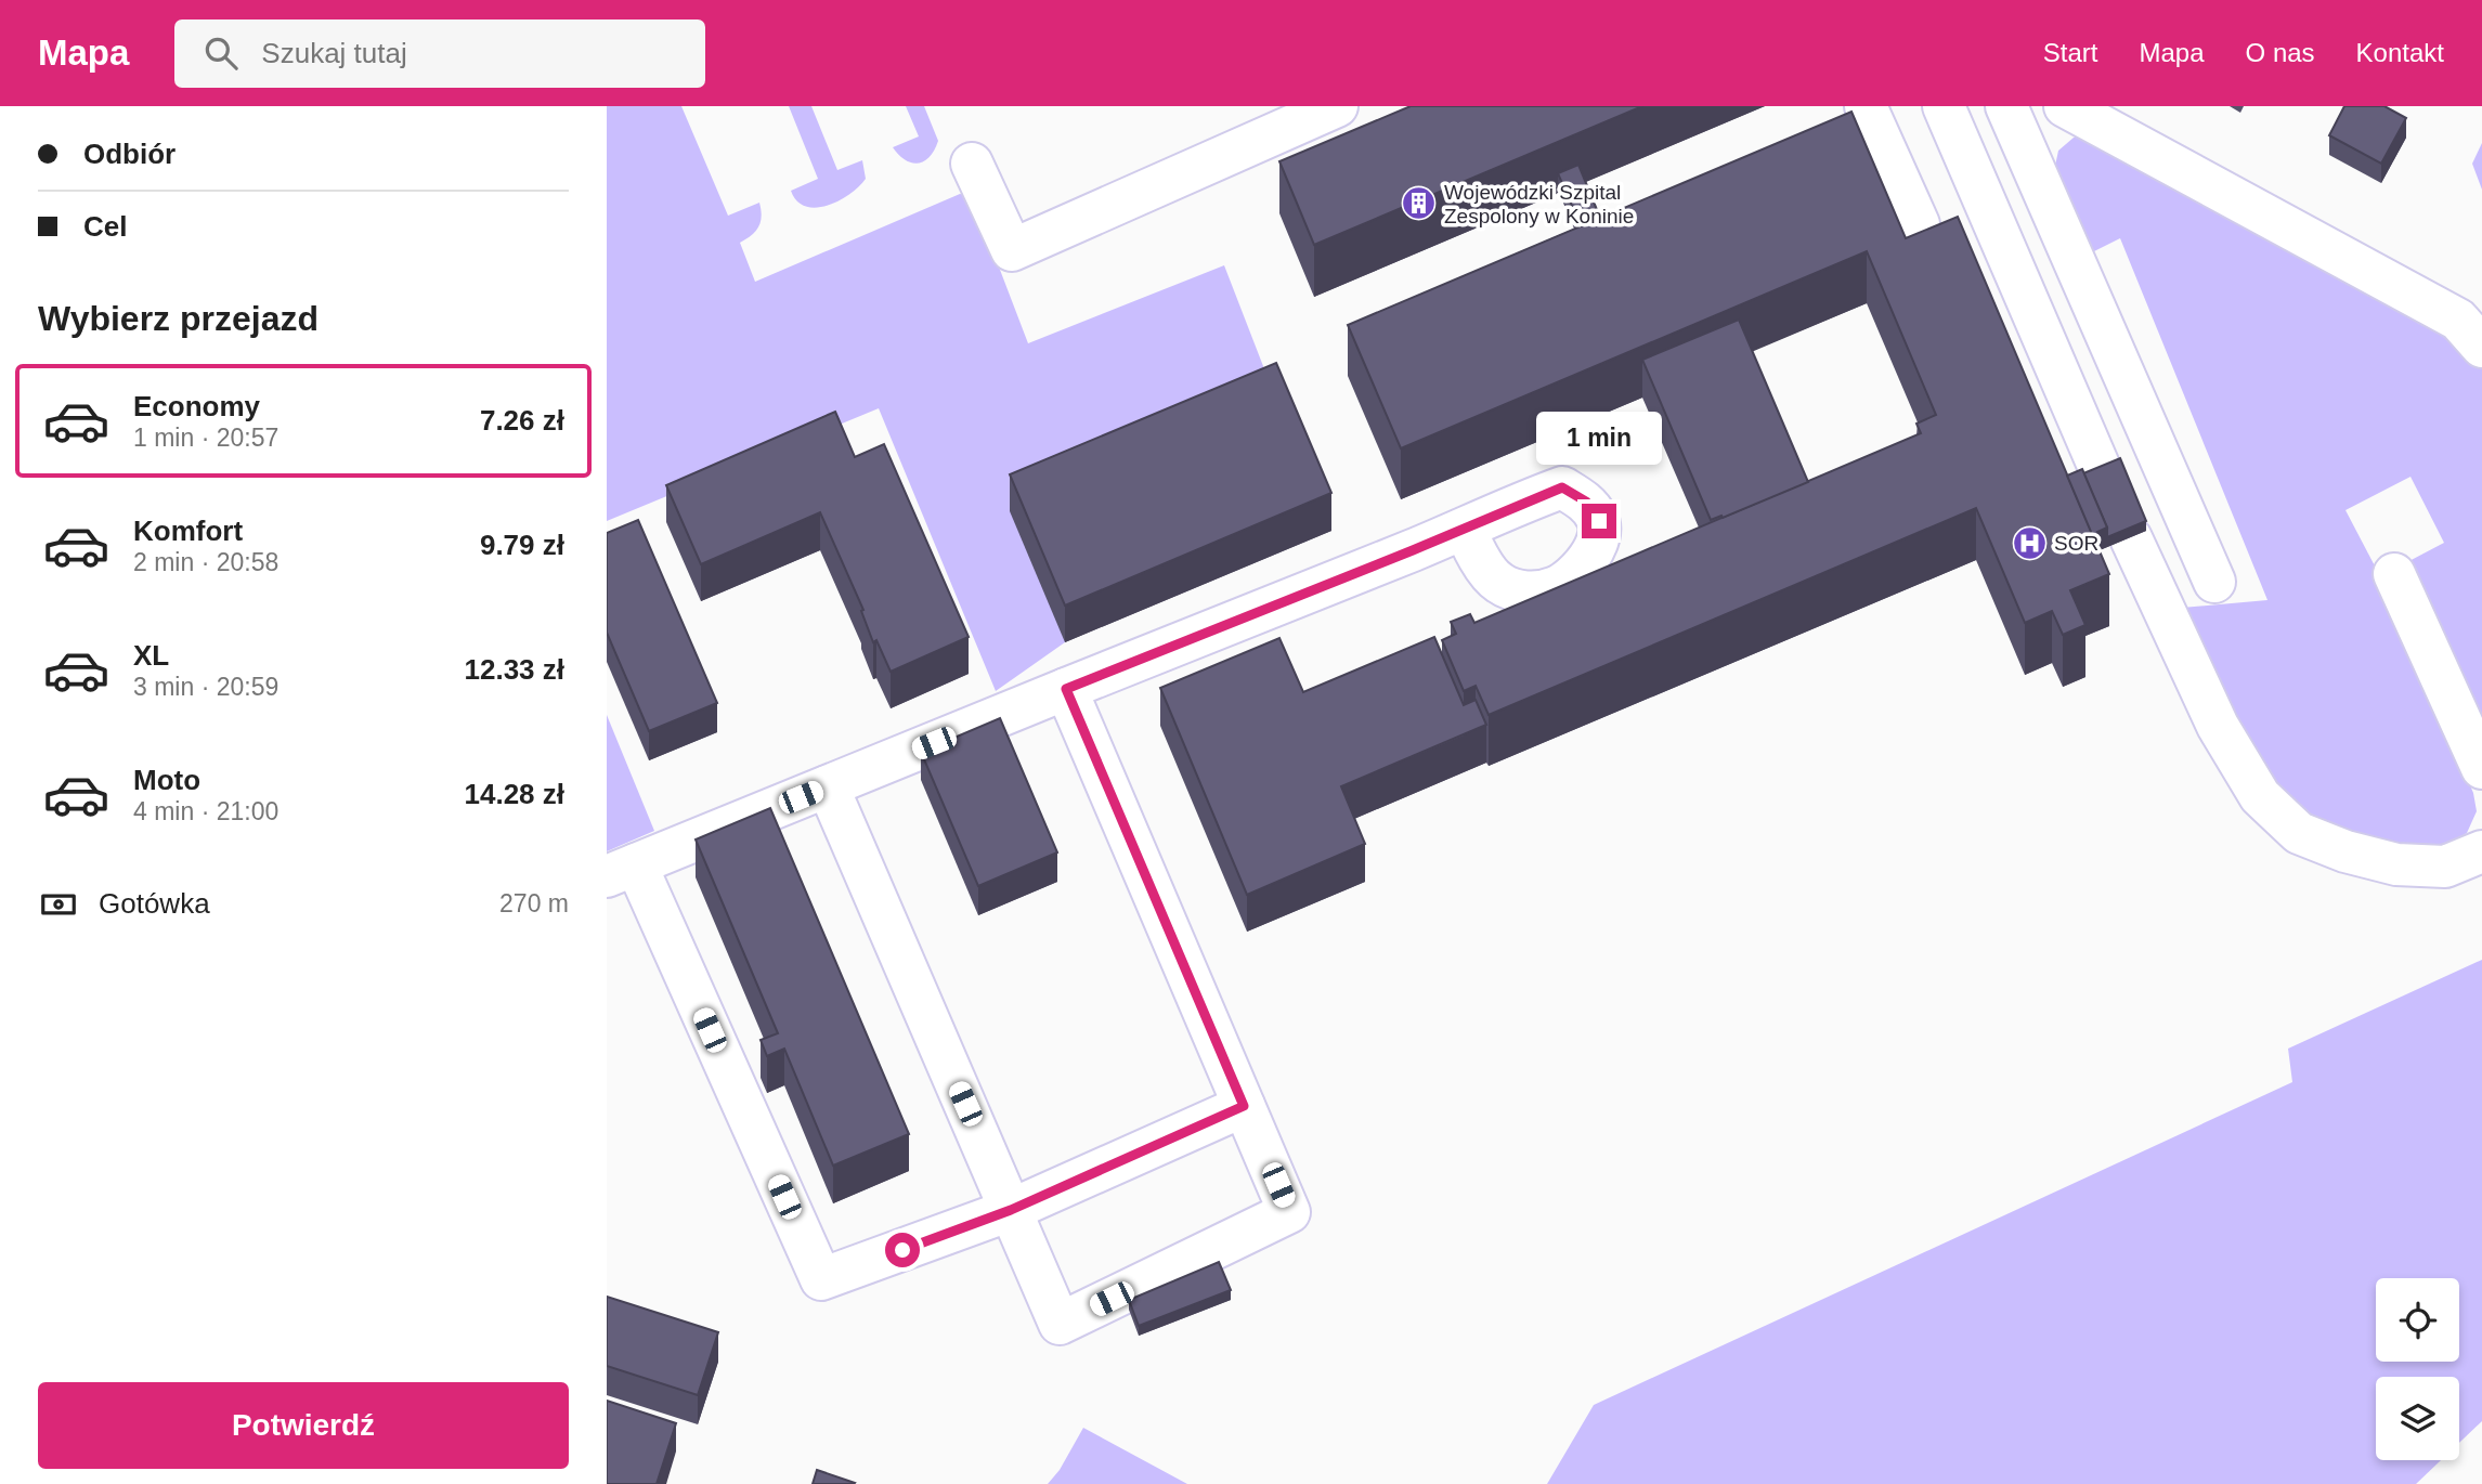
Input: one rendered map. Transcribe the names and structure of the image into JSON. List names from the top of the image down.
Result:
{
  "places": {
    "building": ["Wojewódzki Szpital Zespolony w Koninie"],
    "hospital": ["SOR"]
  },
  "page": {
    "header": "Mapa",
    "search": "Szukaj tutaj",
    "nav": [
      "Start",
      "Mapa",
      "O nas",
      "Kontakt"
    ],
    "banner": ["Odbiór", "Cel"],
    "heading": "Wybierz przejazd",
    "list": [
      {
        "name": "Economy",
        "note": "1 min · 20:57",
        "value": "7.26 zł"
      },
      {
        "name": "Komfort",
        "note": "2 min · 20:58",
        "value": "9.79 zł"
      },
      {
        "name": "XL",
        "note": "3 min · 20:59",
        "value": "12.33 zł"
      },
      {
        "name": "Moto",
        "note": "4 min · 21:00",
        "value": "14.28 zł"
      }
    ],
    "bubble": "1 min",
    "pay": ["Gotówka", "270 m"],
    "buttons": "Potwierdź"
  }
}
